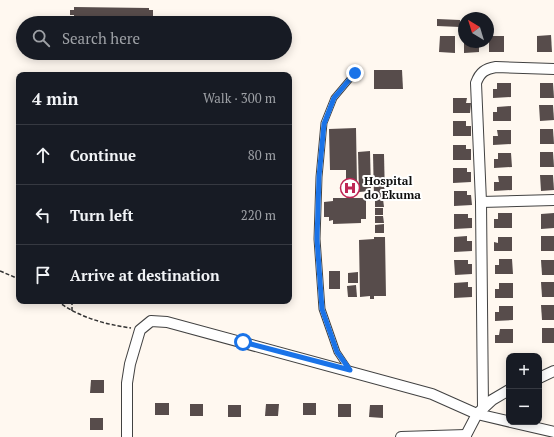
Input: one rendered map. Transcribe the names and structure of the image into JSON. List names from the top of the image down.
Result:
{
  "places": {
    "hospital": ["Hospital do Ekuma"]
  },
  "north": "top left",
  "page": {
    "search": "Search here",
    "heading": ["4 min", "Walk · 300 m"],
    "list": [
      ["Continue", "80 m"],
      ["Turn left", "220 m"],
      "Arrive at destination"
    ],
    "map_buttons": ["+", "−"]
  }
}
